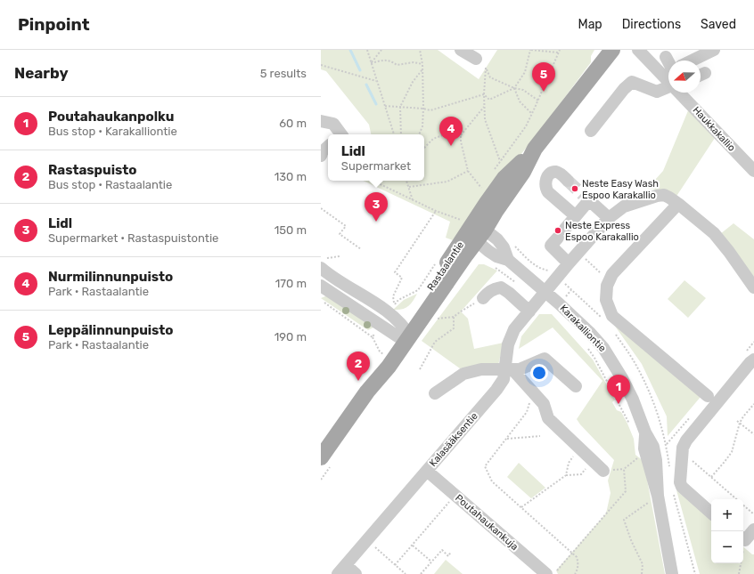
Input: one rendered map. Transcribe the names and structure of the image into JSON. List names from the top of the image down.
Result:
{
  "streets": {
    "main road": ["Rastaalantie"],
    "street": [
      "Haukkakallio",
      "Karakalliontie",
      "Kalasääksentie",
      "Poutahaukankuja"
    ]
  },
  "crossings": [
    ["Rastaalantie", "Karakalliontie"],
    ["Karakalliontie", "Kalasääksentie"],
    ["Kalasääksentie", "Poutahaukankuja"]
  ],
  "places": ["Neste Easy Wash Espoo Karakallio", "Neste Express Espoo Karakallio"],
  "north": "left",
  "page": {
    "header": "Pinpoint",
    "nav": ["Map", "Directions", "Saved"],
    "heading": ["Nearby", "5 results"],
    "pins": [
      "5",
      "4",
      "3",
      "2",
      "1"
    ],
    "list": [
      {
        "mark": "1",
        "name": "Poutahaukanpolku",
        "note": "Bus stop · Karakalliontie",
        "value": "60 m"
      },
      {
        "mark": "2",
        "name": "Rastaspuisto",
        "note": "Bus stop · Rastaalantie",
        "value": "130 m"
      },
      {
        "mark": "3",
        "name": "Lidl",
        "note": "Supermarket · Rastaspuistontie",
        "value": "150 m"
      },
      {
        "mark": "4",
        "name": "Nurmilinnunpuisto",
        "note": "Park · Rastaalantie",
        "value": "170 m"
      },
      {
        "mark": "5",
        "name": "Leppälinnunpuisto",
        "note": "Park · Rastaalantie",
        "value": "190 m"
      }
    ],
    "popup": ["Lidl", "Supermarket"],
    "map_buttons": ["+", "−"]
  }
}
